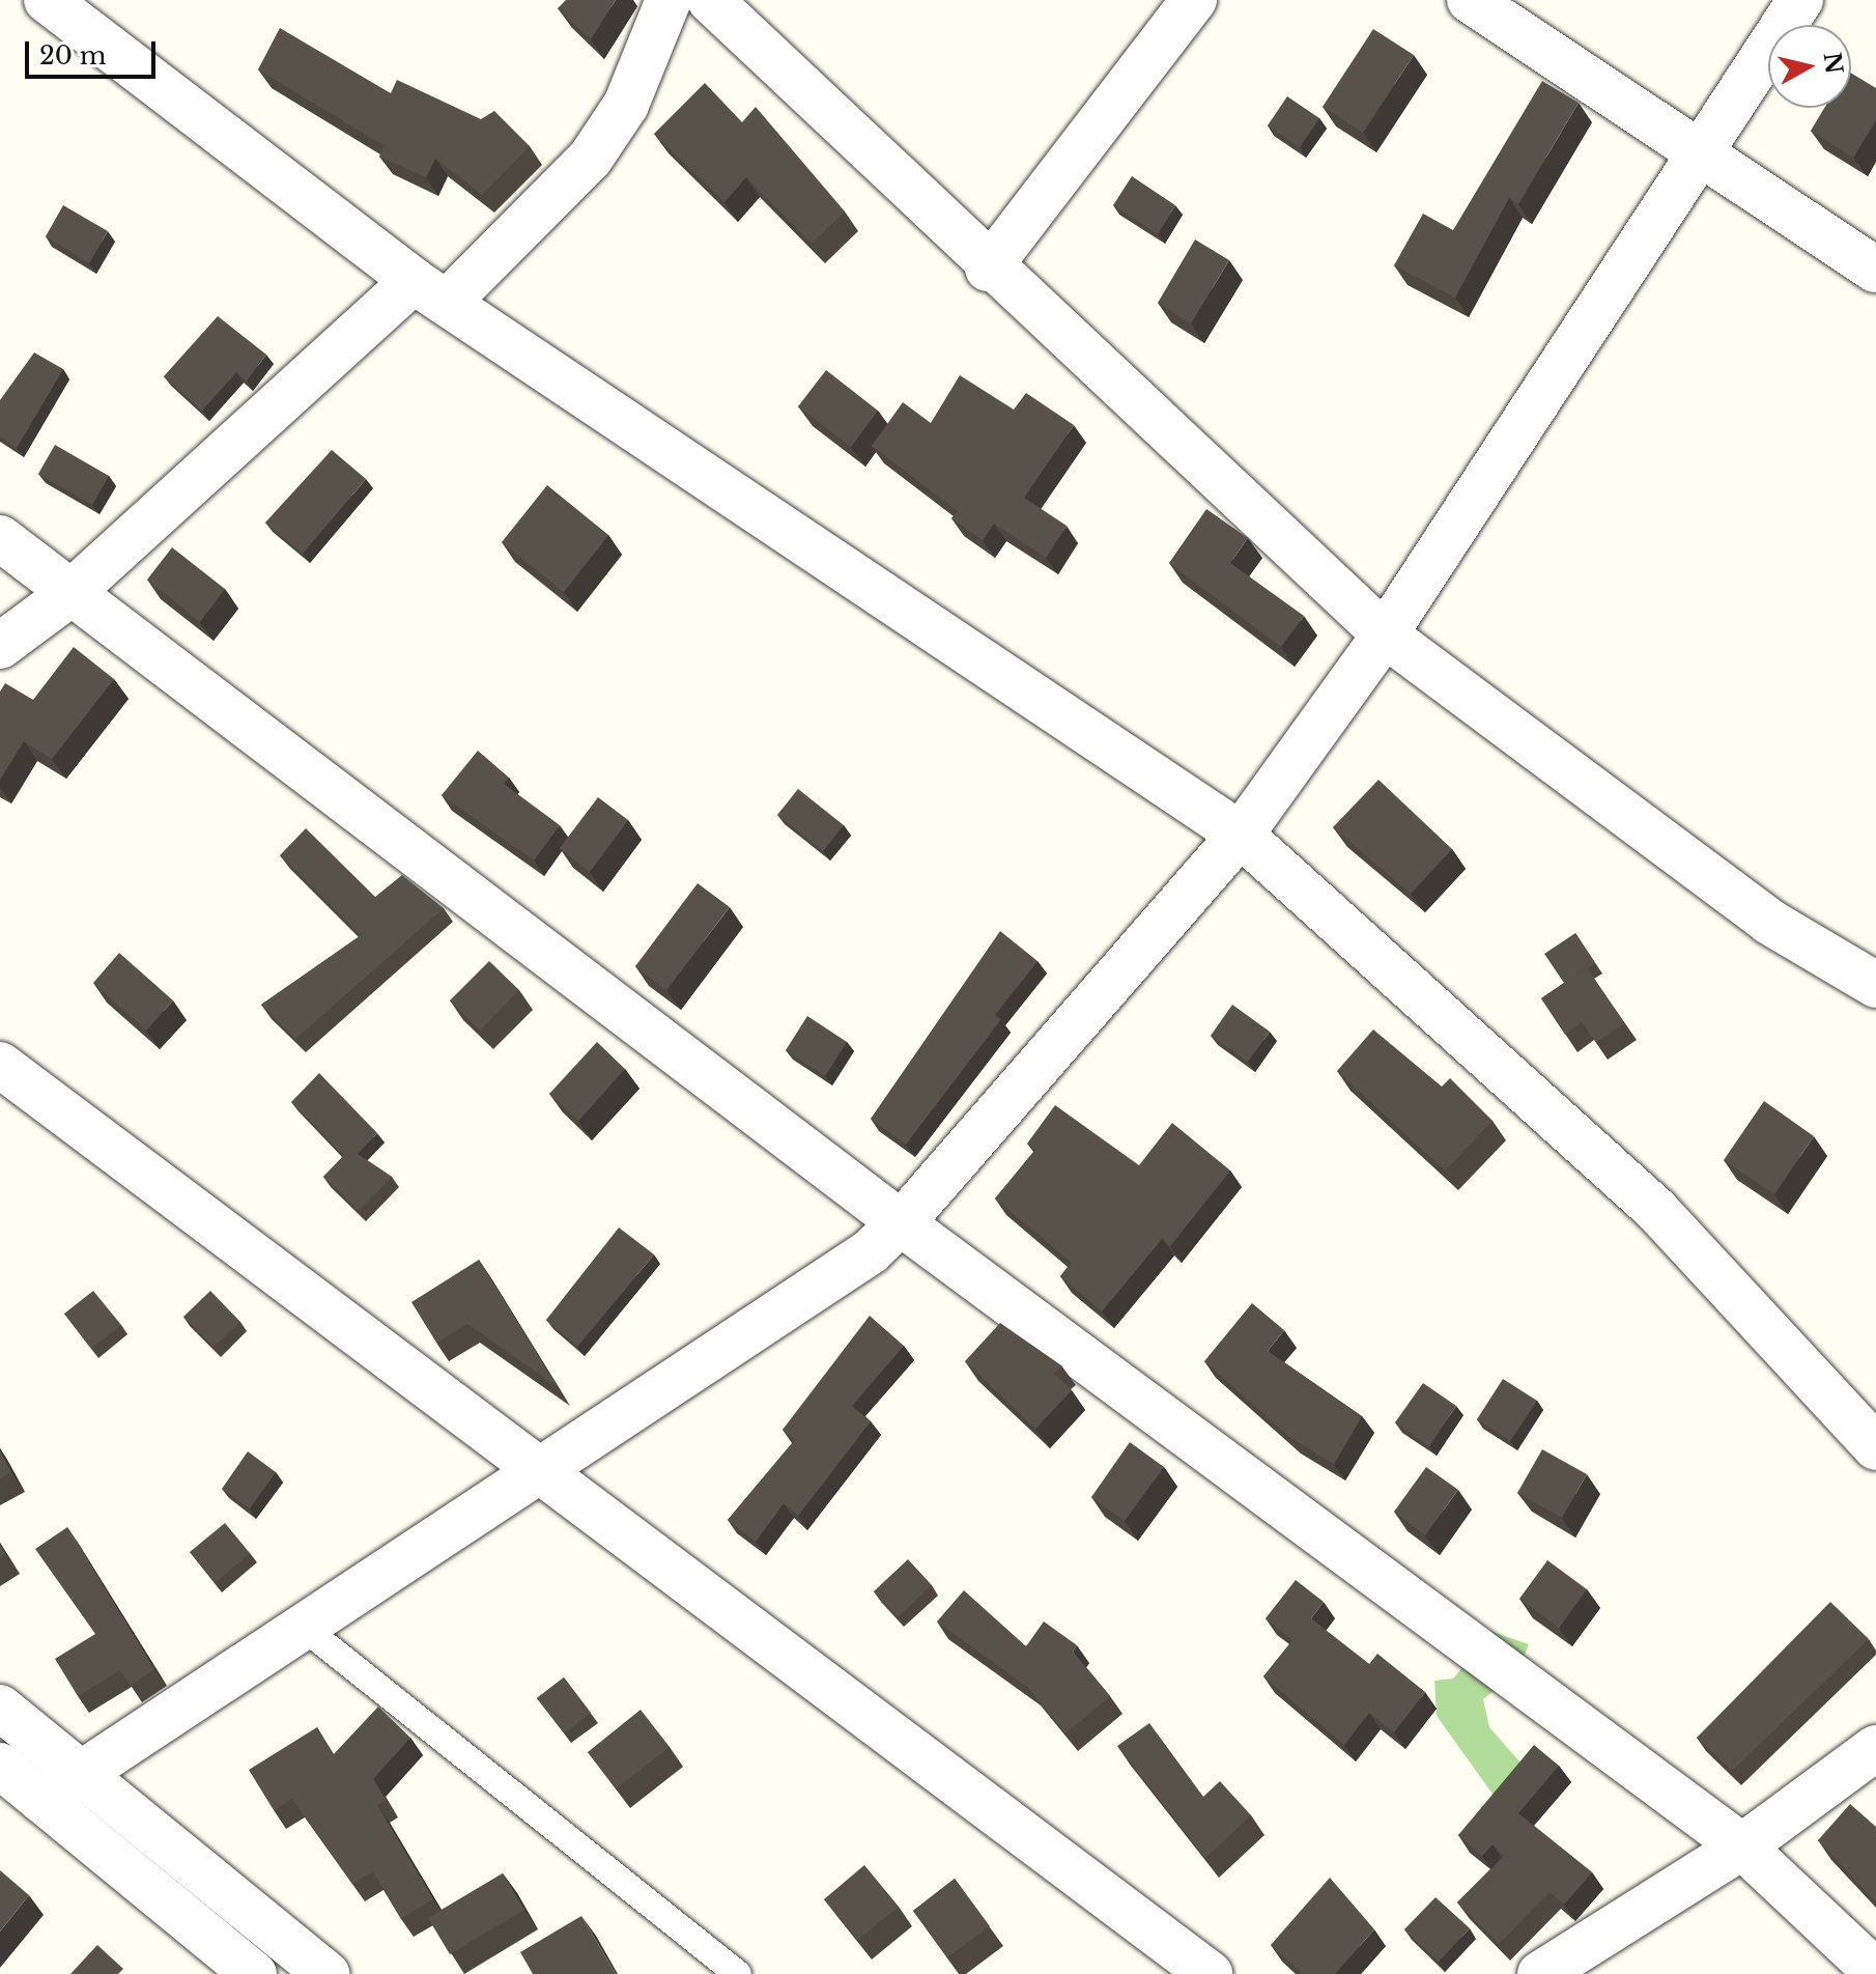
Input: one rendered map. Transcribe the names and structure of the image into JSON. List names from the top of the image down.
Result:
{
  "scale_bar": "20 m",
  "north": "right"
}
